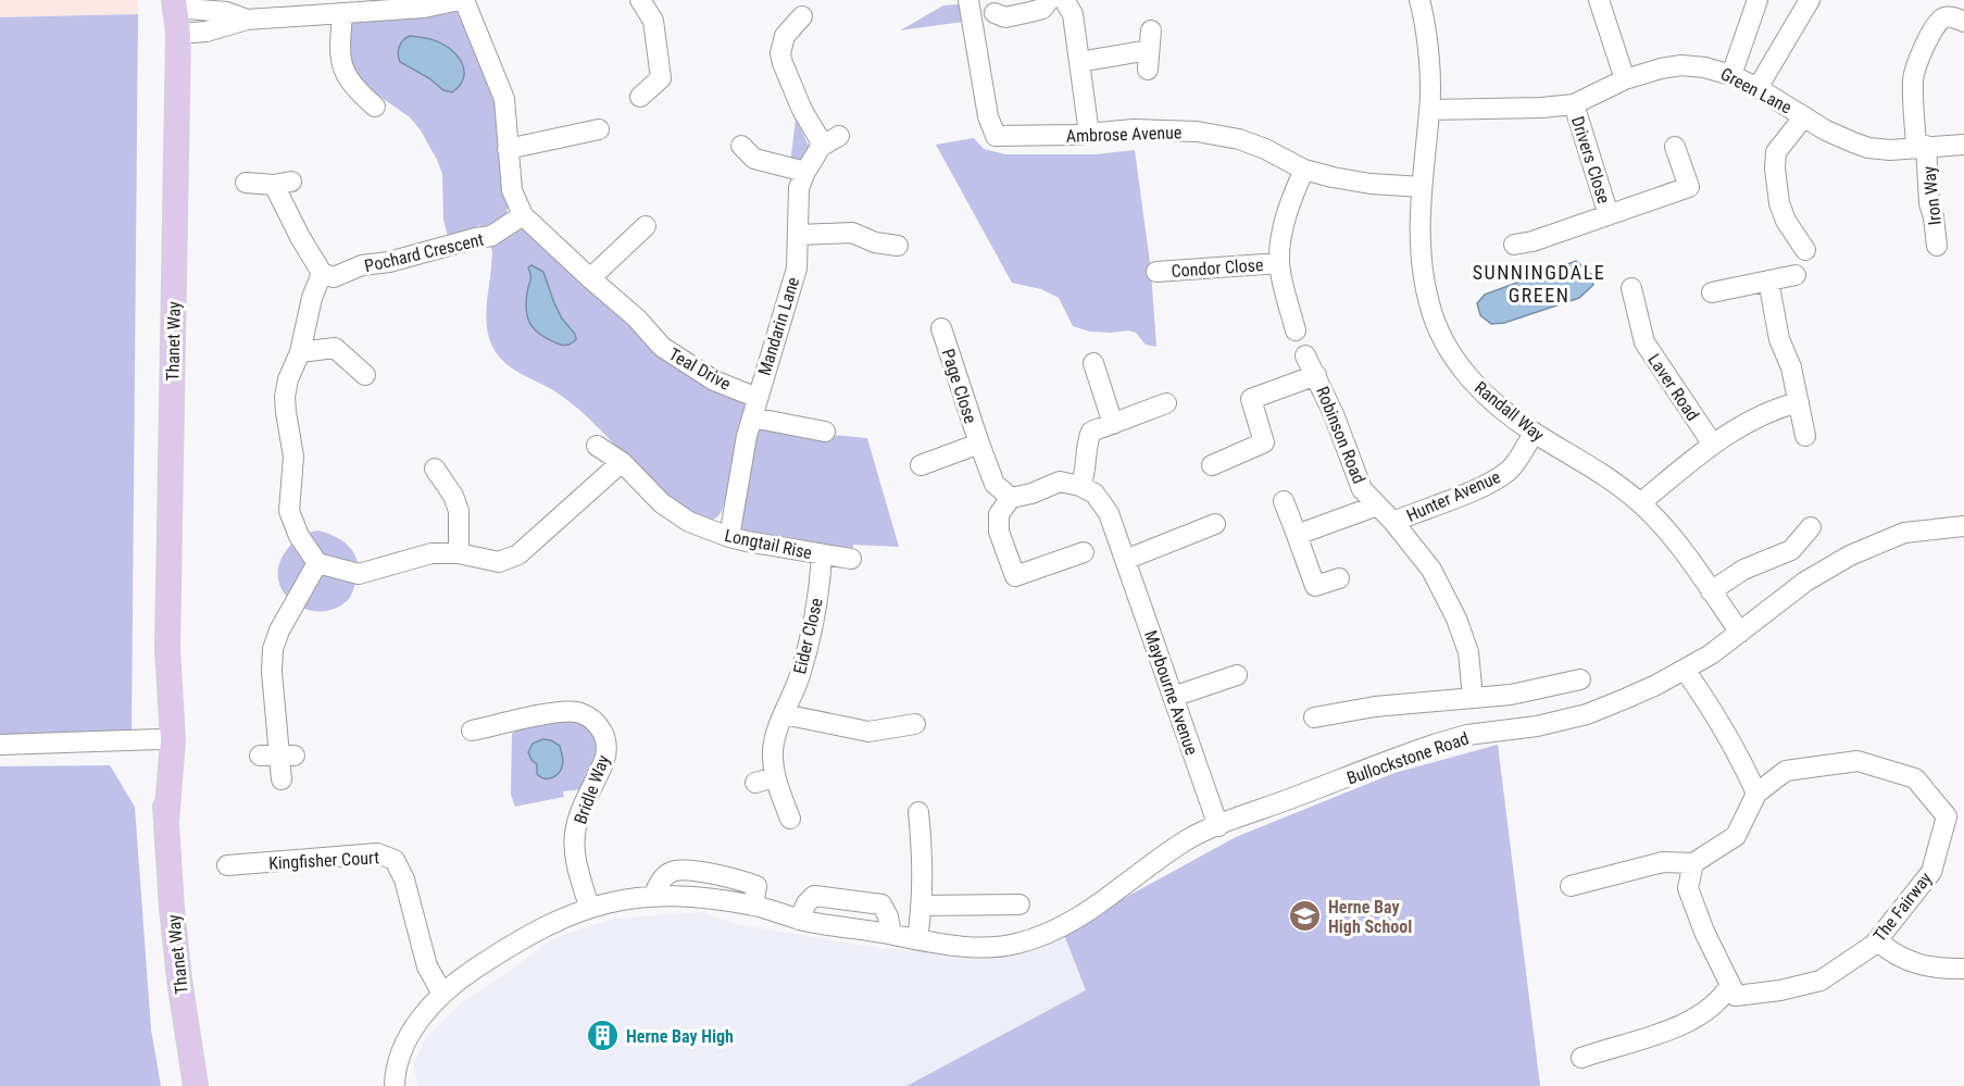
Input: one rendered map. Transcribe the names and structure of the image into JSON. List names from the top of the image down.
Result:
{
  "streets": {
    "main road": ["Thanet Way"],
    "street": [
      "Green Lane",
      "Ambrose Avenue",
      "Drivers Close",
      "Iron Way",
      "Pochard Crescent",
      "Condor Close",
      "Mandarin Lane",
      "Teal Drive",
      "Page Close",
      "Laver Road",
      "Randall Way",
      "Robinson Road",
      "Hunter Avenue",
      "Longtail Rise",
      "Eider Close",
      "Maybourne Avenue",
      "Bullockstone Road",
      "Bridle Way",
      "Kingfisher Court",
      "The Fairway"
    ]
  },
  "crossings": [
    ["Green Lane", "Drivers Close"],
    ["Green Lane", "Iron Way"],
    ["Green Lane", "Randall Way"],
    ["Ambrose Avenue", "Condor Close"],
    ["Ambrose Avenue", "Randall Way"],
    ["Pochard Crescent", "Teal Drive"],
    ["Mandarin Lane", "Teal Drive"],
    ["Mandarin Lane", "Longtail Rise"],
    ["Randall Way", "Hunter Avenue"],
    ["Randall Way", "Bullockstone Road"],
    ["Robinson Road", "Hunter Avenue"],
    ["Longtail Rise", "Eider Close"],
    ["Maybourne Avenue", "Bullockstone Road"],
    ["Bullockstone Road", "Bridle Way"],
    ["Bullockstone Road", "Kingfisher Court"]
  ],
  "districts": ["SUNNINGDALE GREEN"],
  "places": {
    "school or university": ["Herne Bay High School"],
    "building": ["Herne Bay High"]
  }
}
